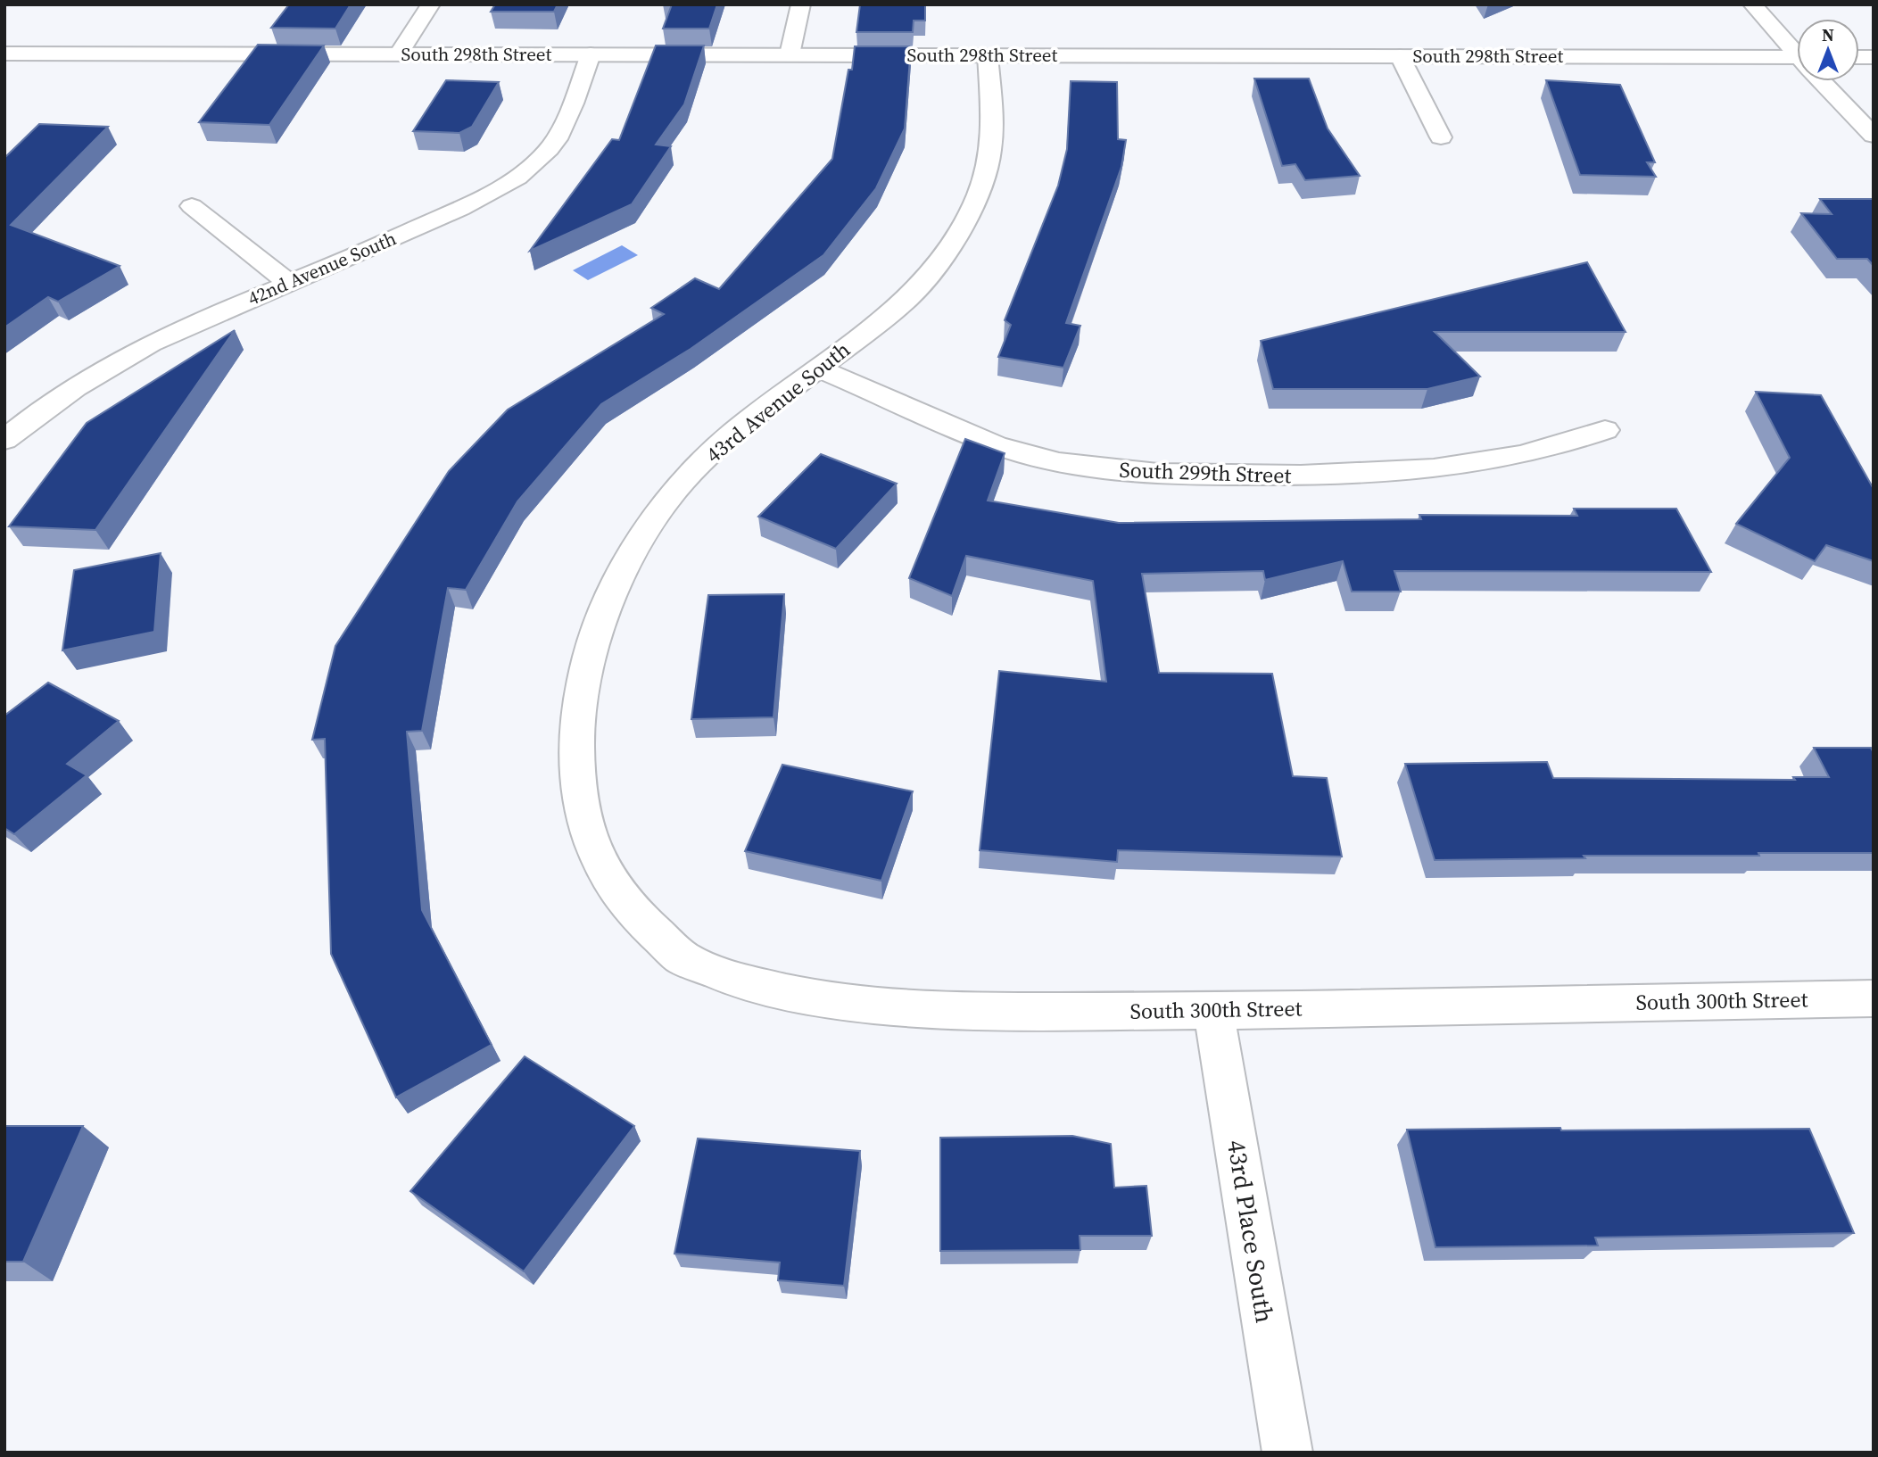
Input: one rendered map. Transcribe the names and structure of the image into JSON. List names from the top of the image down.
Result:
{
  "streets": {
    "street": [
      "South 298th Street",
      "42nd Avenue South",
      "43rd Avenue South",
      "South 299th Street",
      "South 300th Street",
      "43rd Place South"
    ]
  },
  "crossings": [
    ["South 298th Street", "42nd Avenue South"],
    ["South 298th Street", "43rd Avenue South"],
    ["43rd Avenue South", "South 299th Street"],
    ["43rd Avenue South", "South 300th Street"],
    ["South 300th Street", "43rd Place South"]
  ],
  "north": "top"
}
